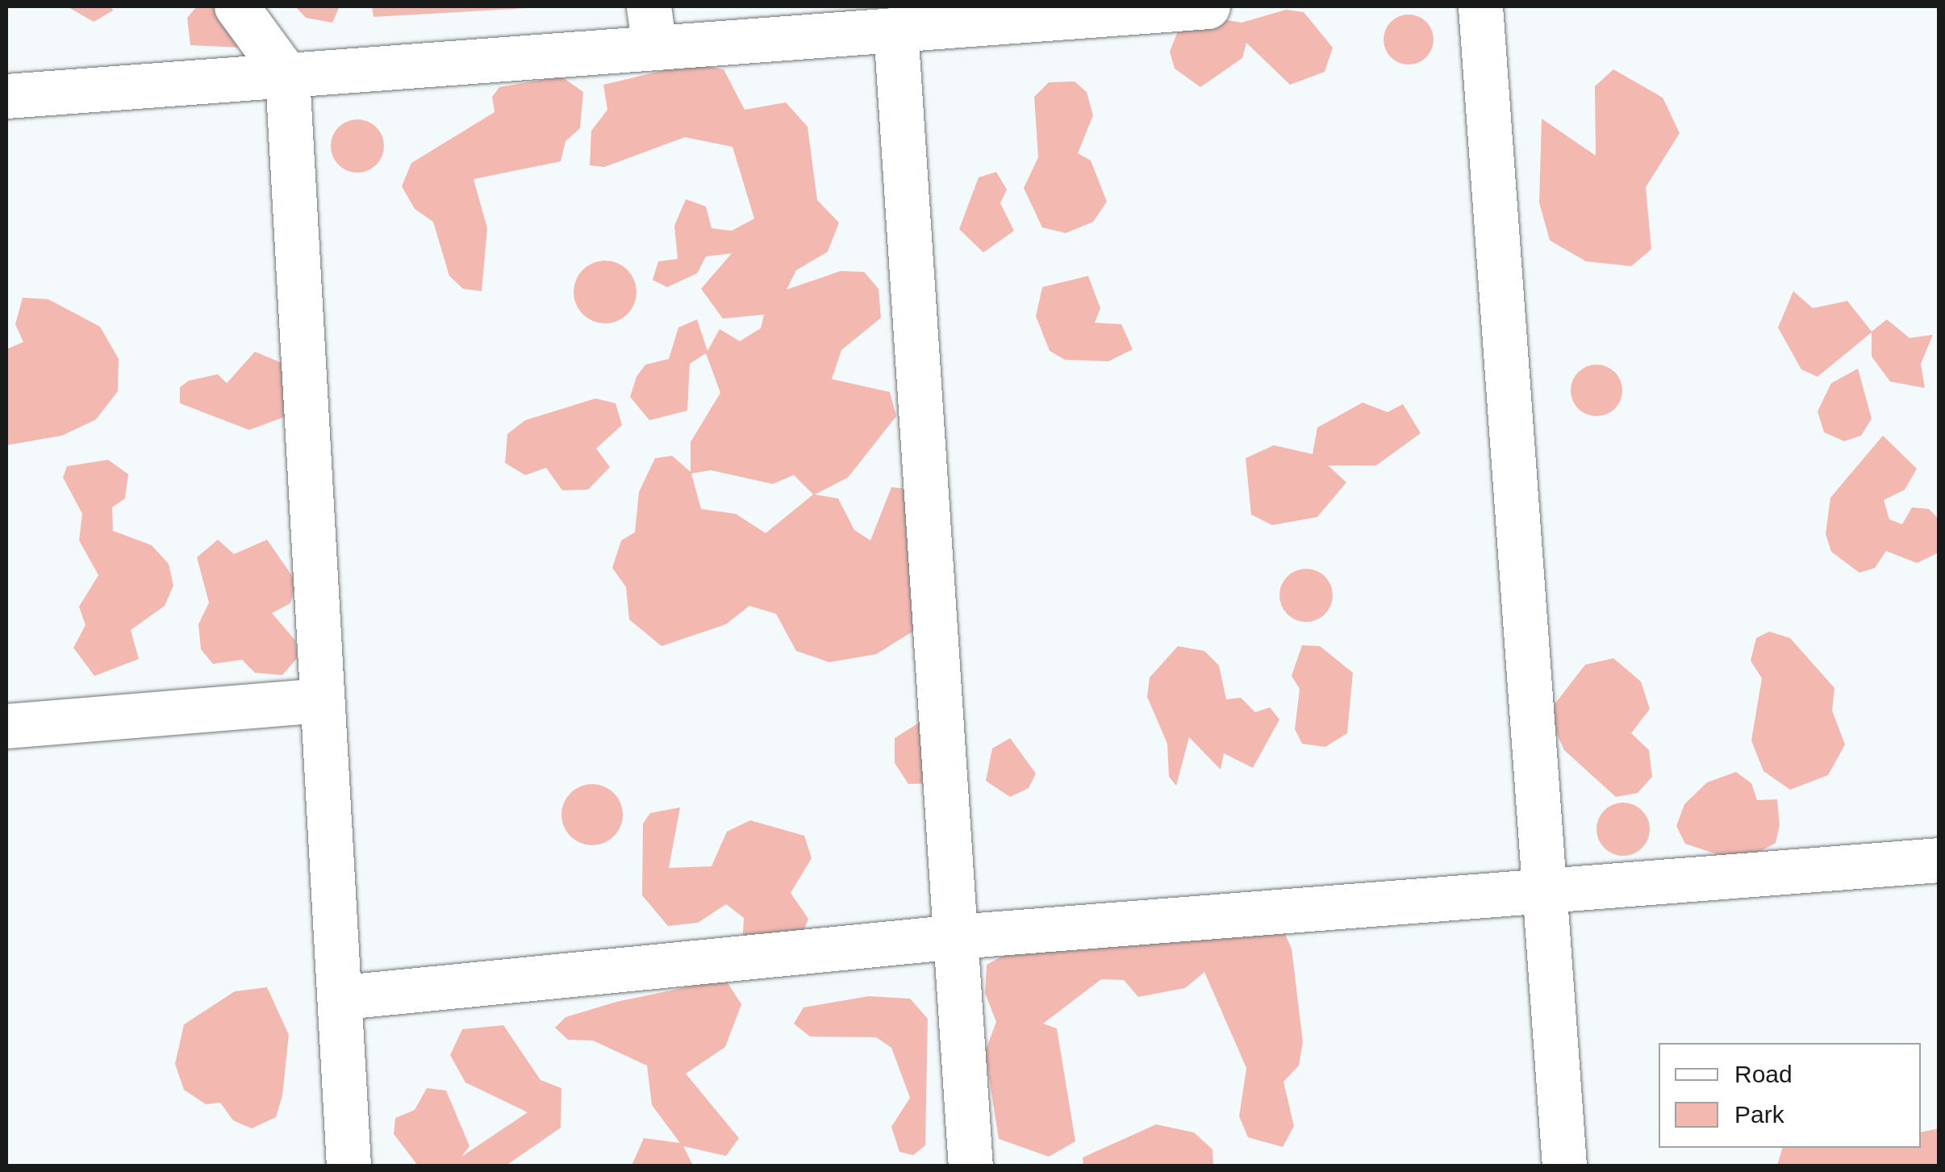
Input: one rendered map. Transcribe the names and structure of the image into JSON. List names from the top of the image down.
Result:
{
  "legend": ["Road", "Park"]
}
